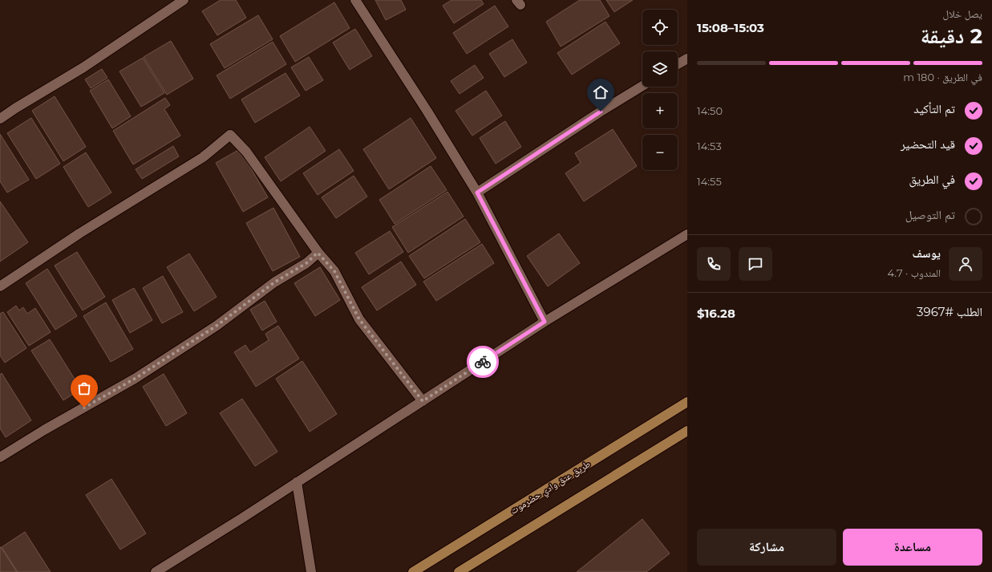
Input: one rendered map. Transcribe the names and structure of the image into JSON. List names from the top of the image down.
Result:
{
  "streets": {
    "main road": ["طريق عتق وادي حضرموت"]
  },
  "page": {
    "heading": ["2 دقيقة", "يصل خلال", "15:03–15:08"],
    "panel": [
      "يوسف",
      "المندوب · 4.7",
      "الطلب #3967",
      "$16.28"
    ],
    "map_buttons": ["+", "−"],
    "bar": "في الطريق · 180 m",
    "list": [
      ["تم التأكيد", "14:50"],
      ["قيد التحضير", "14:53"],
      ["في الطريق", "14:55"],
      "تم التوصيل"
    ],
    "buttons": ["مساعدة", "مشاركة"]
  }
}
